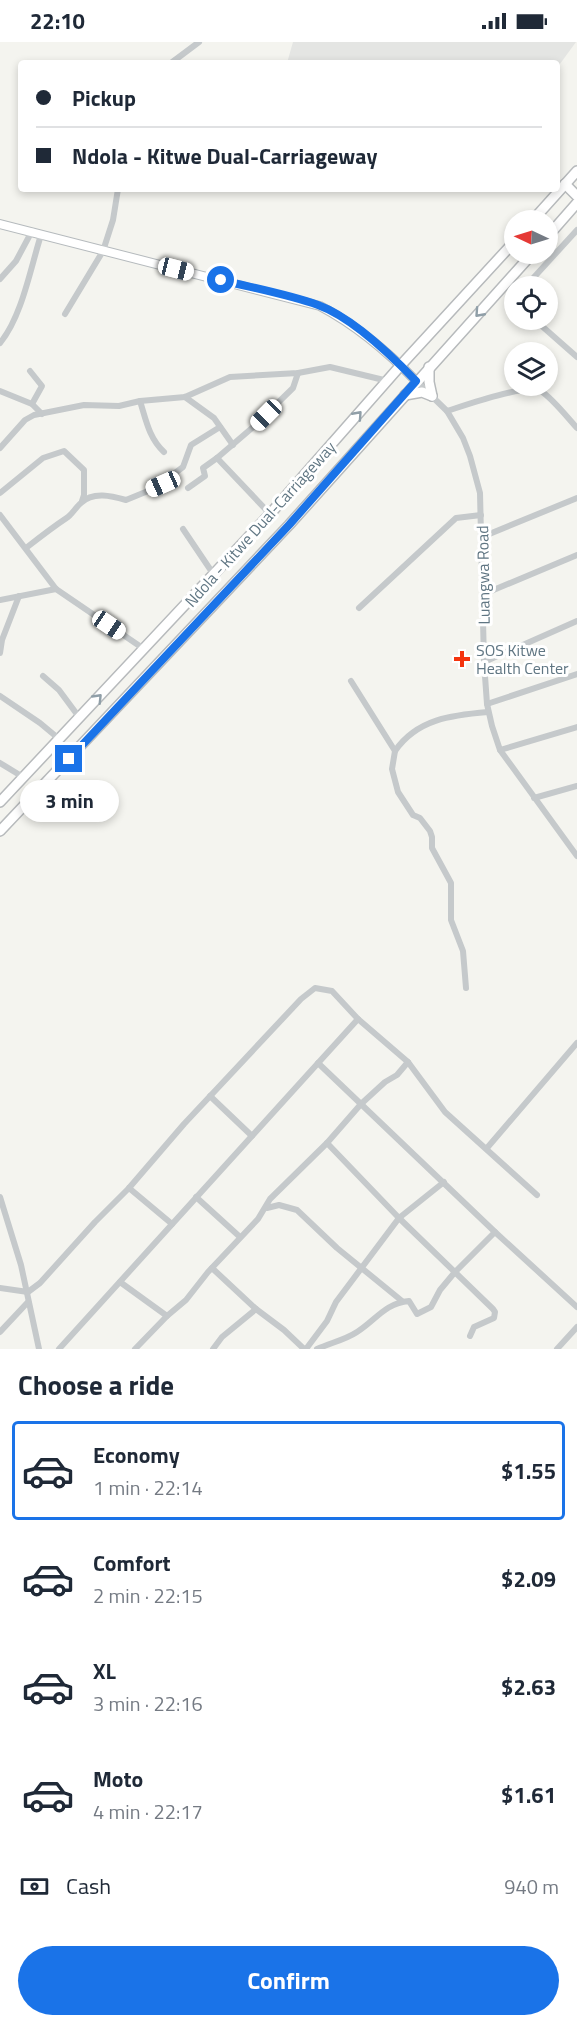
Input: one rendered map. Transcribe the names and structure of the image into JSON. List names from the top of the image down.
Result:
{
  "streets": {
    "highway": ["Ndola - Kitwe Dual-Carriageway"],
    "main road": ["Luangwa Road"]
  },
  "crossings": [
    ["Ndola - Kitwe Dual-Carriageway", "Luangwa Road"]
  ],
  "places": {
    "health": ["SOS Kitwe Health Center"]
  },
  "north": "left",
  "page": {
    "status": "22:10",
    "banner": ["Pickup", "Ndola - Kitwe Dual-Carriageway"],
    "bubble": "3 min",
    "heading": "Choose a ride",
    "list": [
      {
        "name": "Economy",
        "note": "1 min · 22:14",
        "value": "$1.55"
      },
      {
        "name": "Comfort",
        "note": "2 min · 22:15",
        "value": "$2.09"
      },
      {
        "name": "XL",
        "note": "3 min · 22:16",
        "value": "$2.63"
      },
      {
        "name": "Moto",
        "note": "4 min · 22:17",
        "value": "$1.61"
      }
    ],
    "pay": ["Cash", "940 m"],
    "buttons": "Confirm"
  }
}
